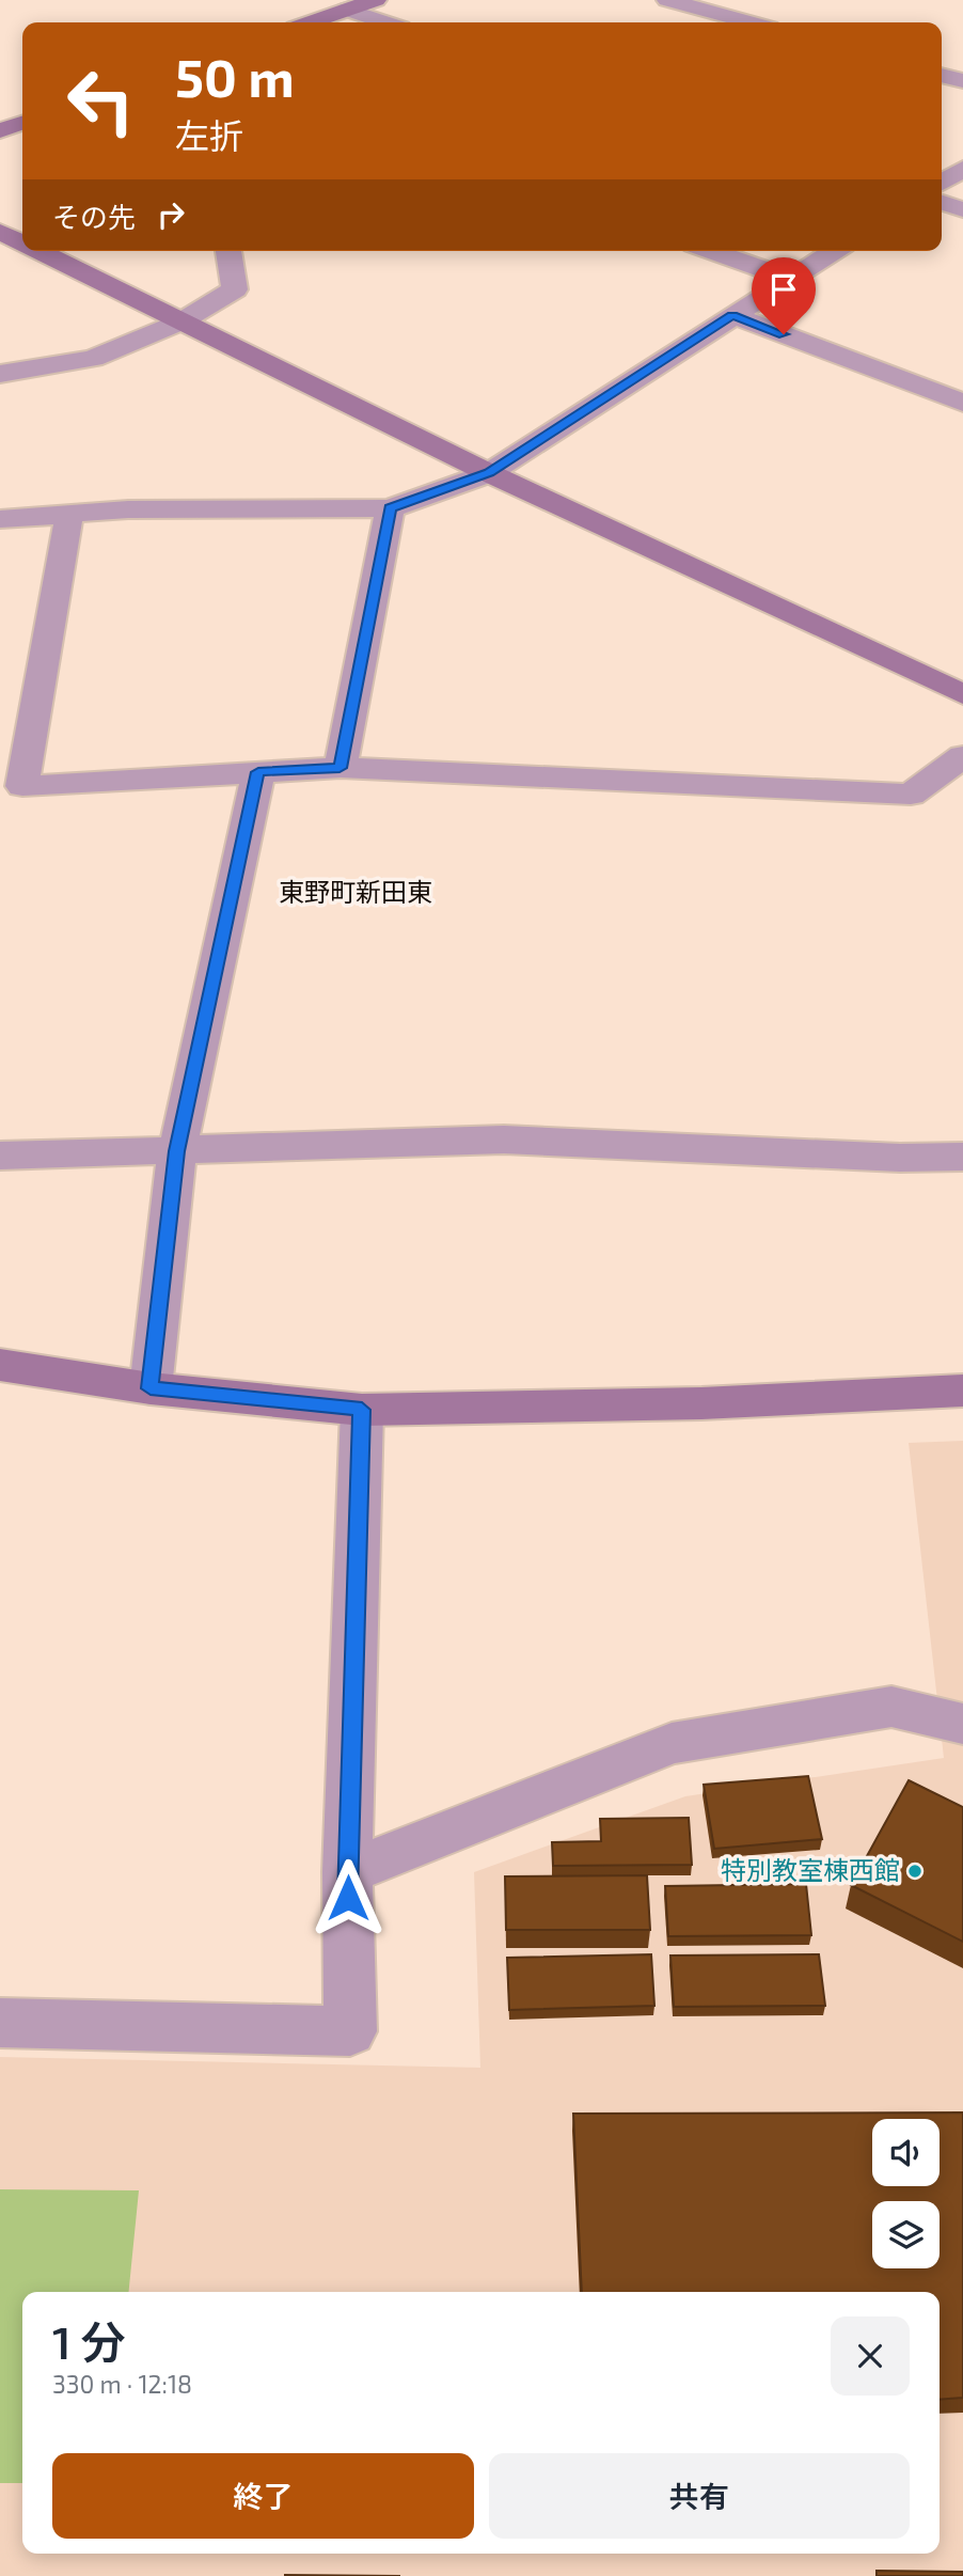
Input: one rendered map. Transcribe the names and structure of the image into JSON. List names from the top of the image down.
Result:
{
  "districts": ["東野町新田東"],
  "places": ["特別教室棟西館"],
  "page": {
    "turn": ["50 m", "左折"],
    "then": "その先",
    "heading": ["1 分", "330 m · 12:18"],
    "buttons": ["終了", "共有"]
  }
}
